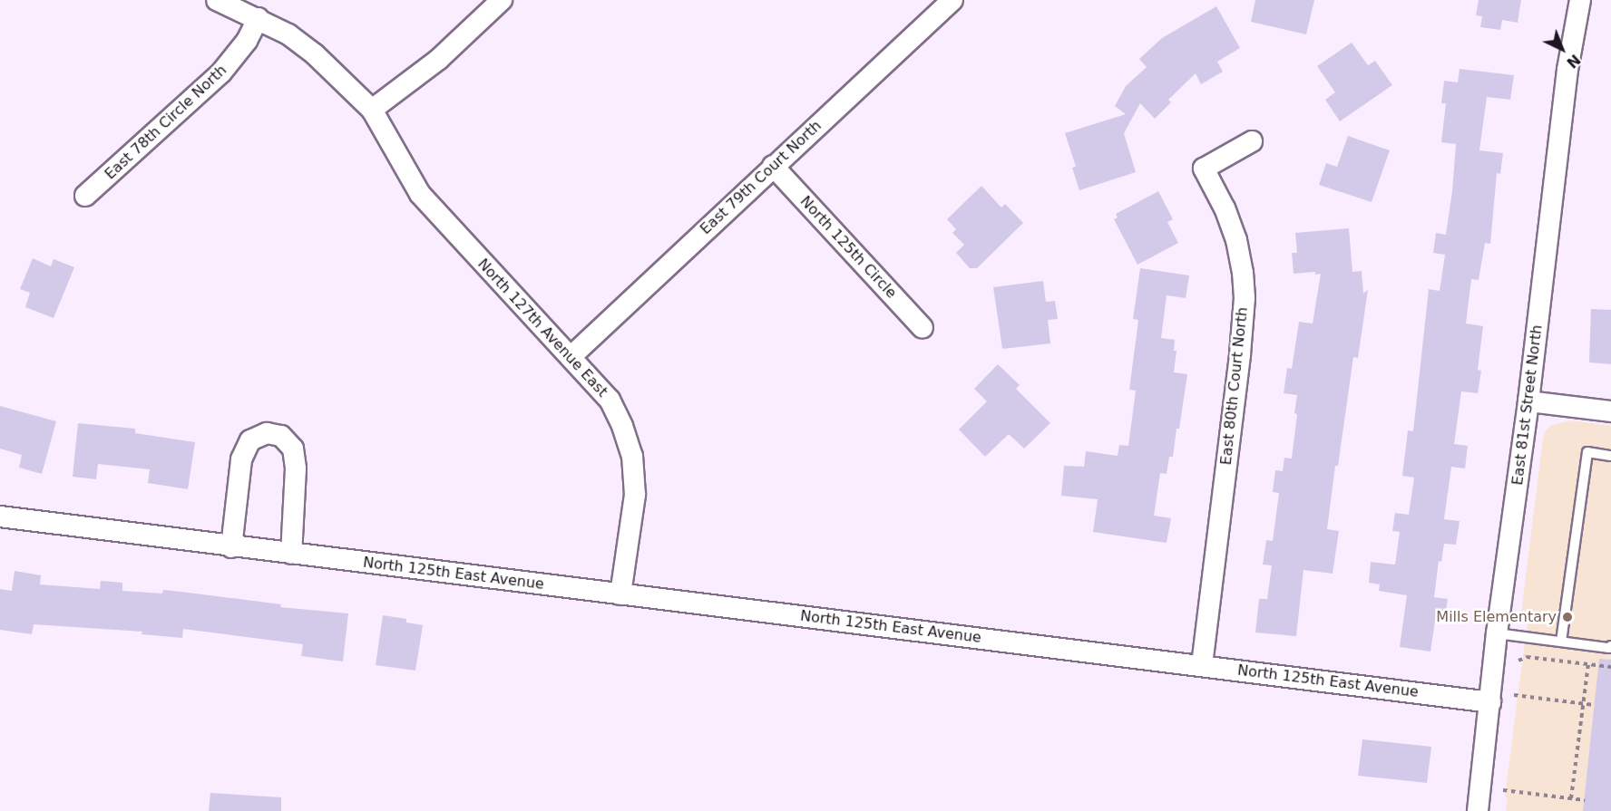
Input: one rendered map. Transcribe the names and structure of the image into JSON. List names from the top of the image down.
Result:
{
  "streets": {
    "street": [
      "East 78th Circle North",
      "East 79th Court North",
      "North 125th Circle",
      "North 127th Avenue East",
      "East 80th Court North",
      "East 81st Street North",
      "North 125th East Avenue"
    ]
  },
  "crossings": [
    ["East 78th Circle North", "North 127th Avenue East"],
    ["East 79th Court North", "North 125th Circle"],
    ["East 79th Court North", "North 127th Avenue East"],
    ["North 127th Avenue East", "North 125th East Avenue"],
    ["East 80th Court North", "North 125th East Avenue"],
    ["East 81st Street North", "North 125th East Avenue"]
  ],
  "places": ["Mills Elementary"],
  "north": "bottom right"
}
